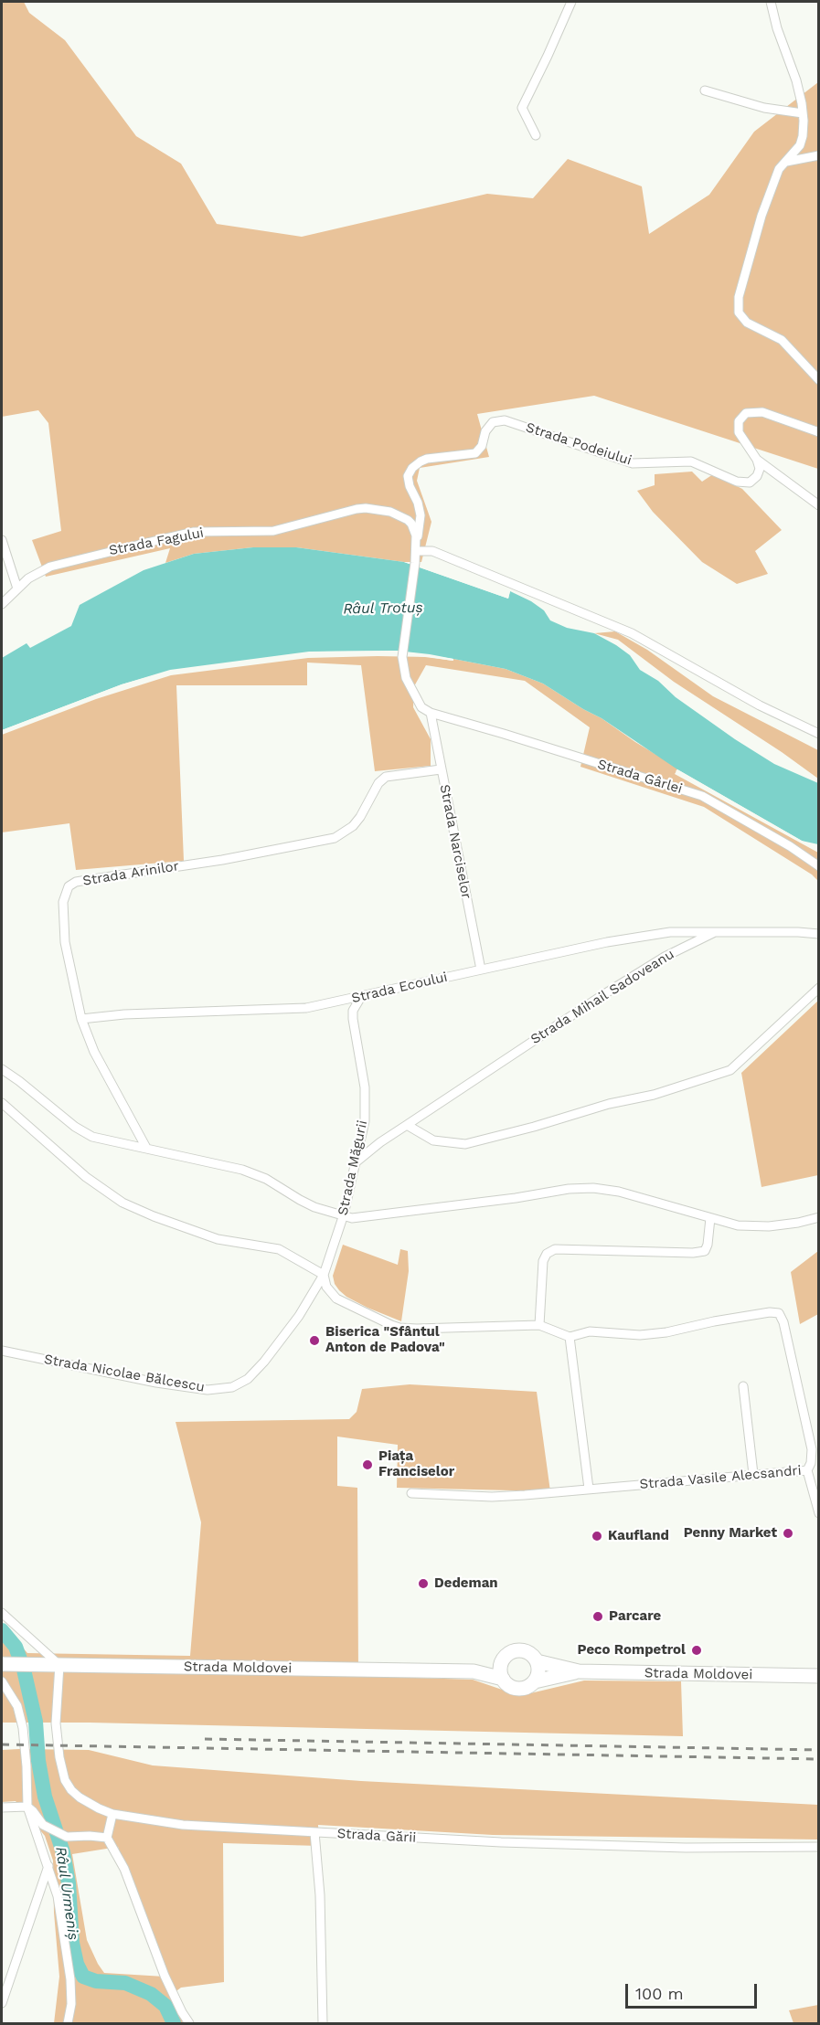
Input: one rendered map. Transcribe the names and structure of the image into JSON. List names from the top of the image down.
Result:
{
  "streets": {
    "main road": ["Strada Moldovei"],
    "street": [
      "Strada Podeiului",
      "Strada Fagului",
      "Strada Gârlei",
      "Strada Narciselor",
      "Strada Arinilor",
      "Strada Ecoului",
      "Strada Mihail Sadoveanu",
      "Strada Măgurii",
      "Strada Nicolae Bălcescu",
      "Strada Vasile Alecsandri",
      "Strada Gării"
    ]
  },
  "crossings": [
    ["Strada Podeiului", "Strada Fagului"],
    ["Strada Fagului", "Strada Gârlei"],
    ["Strada Fagului", "Strada Narciselor"],
    ["Strada Gârlei", "Strada Narciselor"],
    ["Strada Narciselor", "Strada Arinilor"],
    ["Strada Narciselor", "Strada Ecoului"],
    ["Strada Arinilor", "Strada Ecoului"],
    ["Strada Ecoului", "Strada Mihail Sadoveanu"],
    ["Strada Ecoului", "Strada Măgurii"],
    ["Strada Mihail Sadoveanu", "Strada Măgurii"],
    ["Strada Măgurii", "Strada Nicolae Bălcescu"],
    ["Strada Moldovei", "Strada Gării"]
  ],
  "water": ["Râul Trotuș", "Râul Urmeniș"],
  "places": [
    "Biserica \"Sfântul Anton de Padova\"",
    "Piața Franciselor",
    "Penny Market",
    "Kaufland",
    "Dedeman",
    "Parcare",
    "Peco Rompetrol"
  ],
  "scale_bar": "100 m"
}
